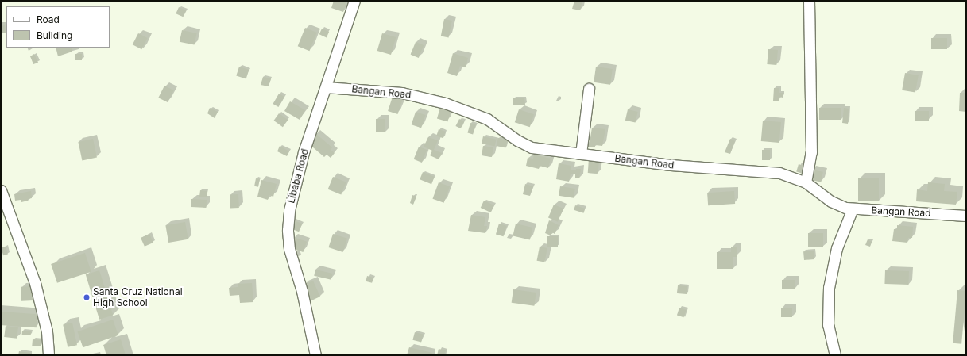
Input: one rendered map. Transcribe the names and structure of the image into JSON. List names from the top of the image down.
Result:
{
  "streets": {
    "street": ["Bangan Road", "Libaba Road"]
  },
  "crossings": [
    ["Bangan Road", "Libaba Road"]
  ],
  "places": ["Santa Cruz National High School"],
  "legend": ["Road", "Building"]
}
